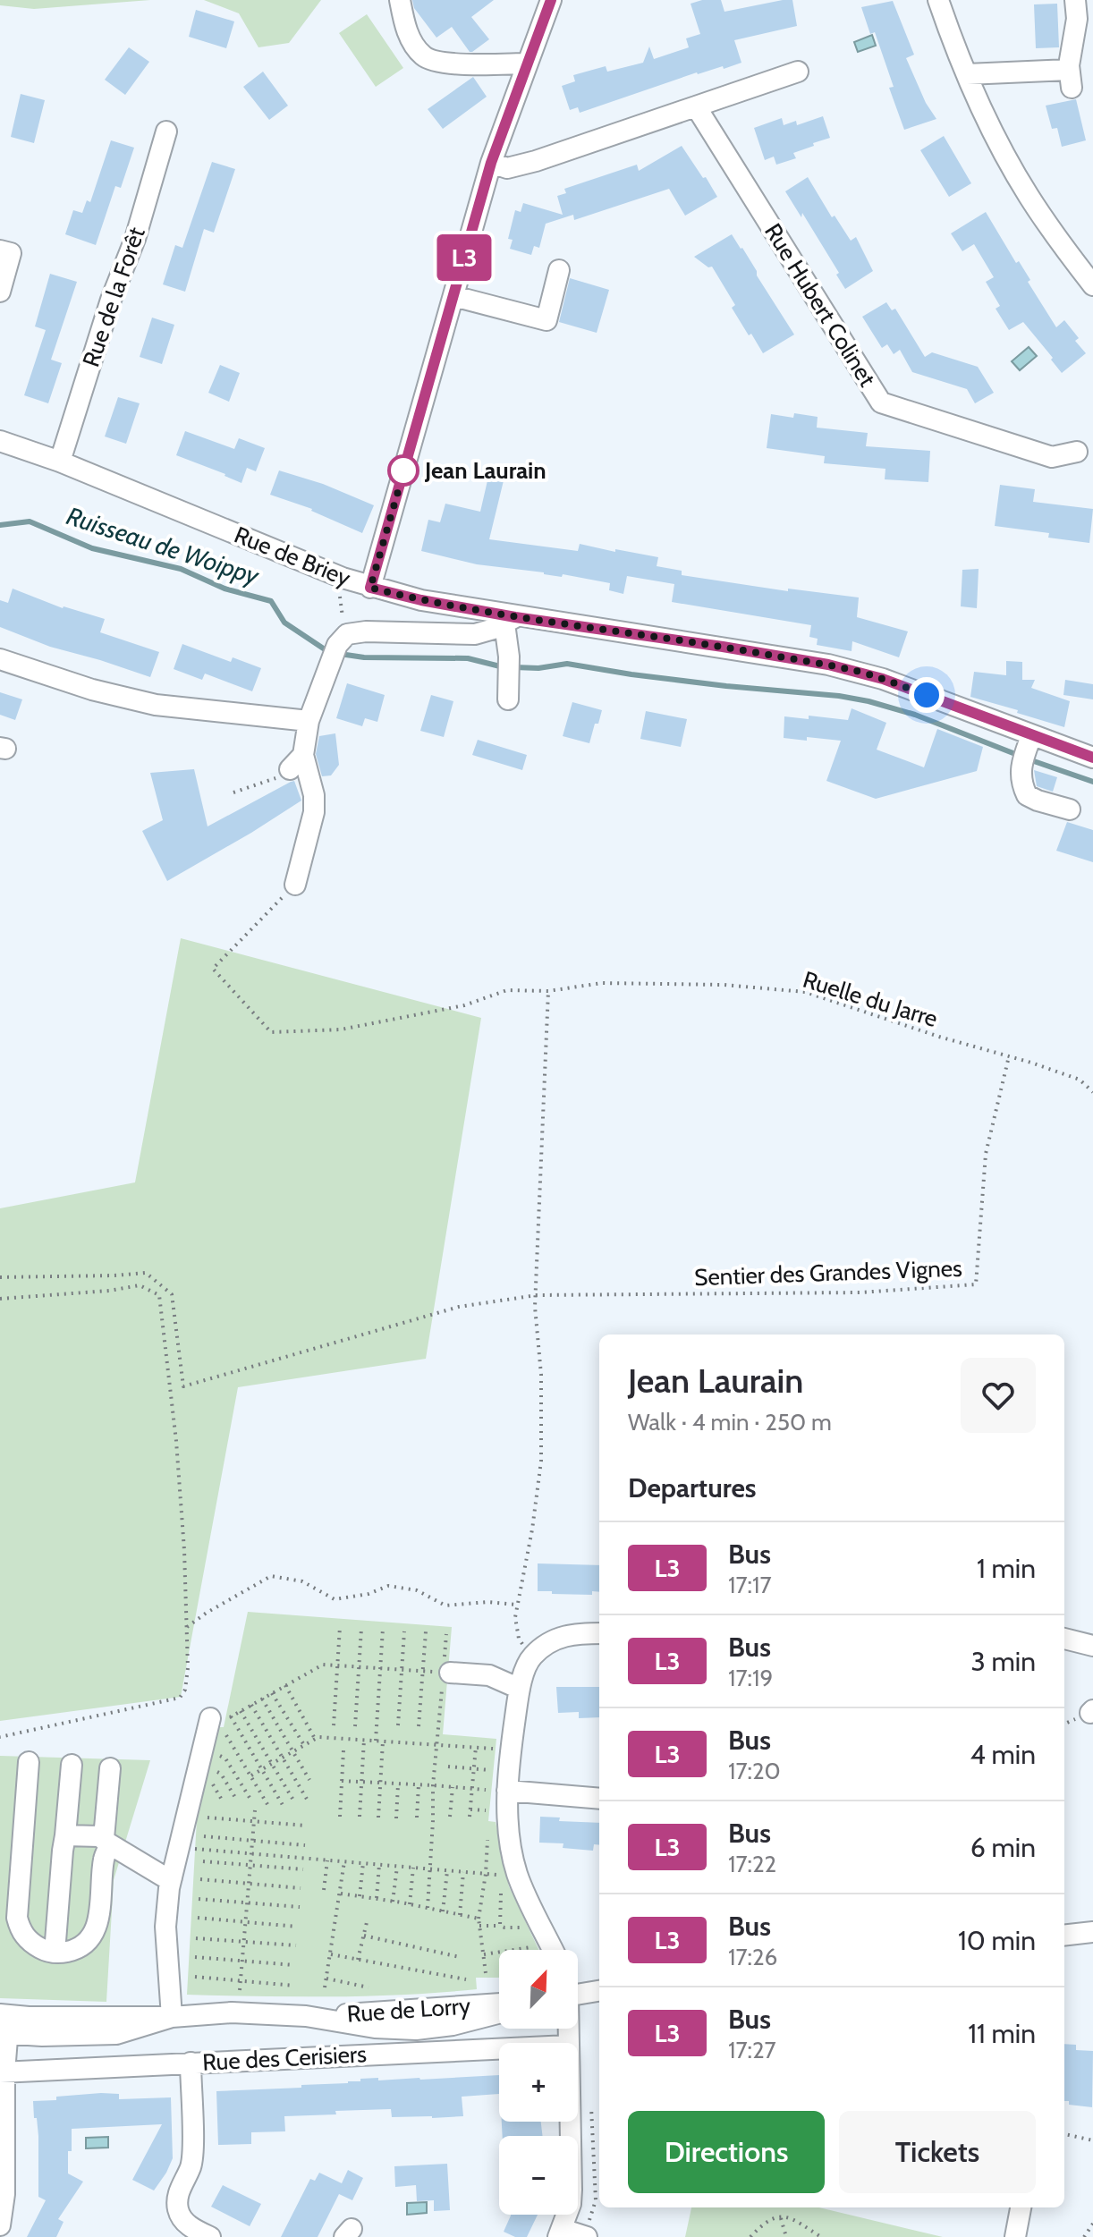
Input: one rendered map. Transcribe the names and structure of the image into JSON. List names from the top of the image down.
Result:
{
  "streets": {
    "street": [
      "Rue de la Forêt",
      "Rue Hubert Colinet",
      "Rue de Briey",
      "Rue de Lorry",
      "Rue des Cerisiers"
    ],
    "path": ["Ruelle du Jarre", "Sentier des Grandes Vignes"]
  },
  "crossings": [
    ["Rue de la Forêt", "Rue de Briey"],
    ["Ruelle du Jarre", "Sentier des Grandes Vignes"]
  ],
  "water": ["Ruisseau de Woippy"],
  "places": ["Jean Laurain"],
  "lines": ["bus line L3"],
  "north": "top right",
  "page": {
    "on_map": "L3",
    "heading": [
      ["Jean Laurain", "Walk · 4 min · 250 m"],
      "Departures"
    ],
    "list": [
      {
        "mark": "L3",
        "name": "Bus",
        "note": "17:17",
        "value": "1 min"
      },
      {
        "mark": "L3",
        "name": "Bus",
        "note": "17:19",
        "value": "3 min"
      },
      {
        "mark": "L3",
        "name": "Bus",
        "note": "17:20",
        "value": "4 min"
      },
      {
        "mark": "L3",
        "name": "Bus",
        "note": "17:22",
        "value": "6 min"
      },
      {
        "mark": "L3",
        "name": "Bus",
        "note": "17:26",
        "value": "10 min"
      },
      {
        "mark": "L3",
        "name": "Bus",
        "note": "17:27",
        "value": "11 min"
      }
    ],
    "map_buttons": ["+", "−"],
    "buttons": ["Directions", "Tickets"]
  }
}
